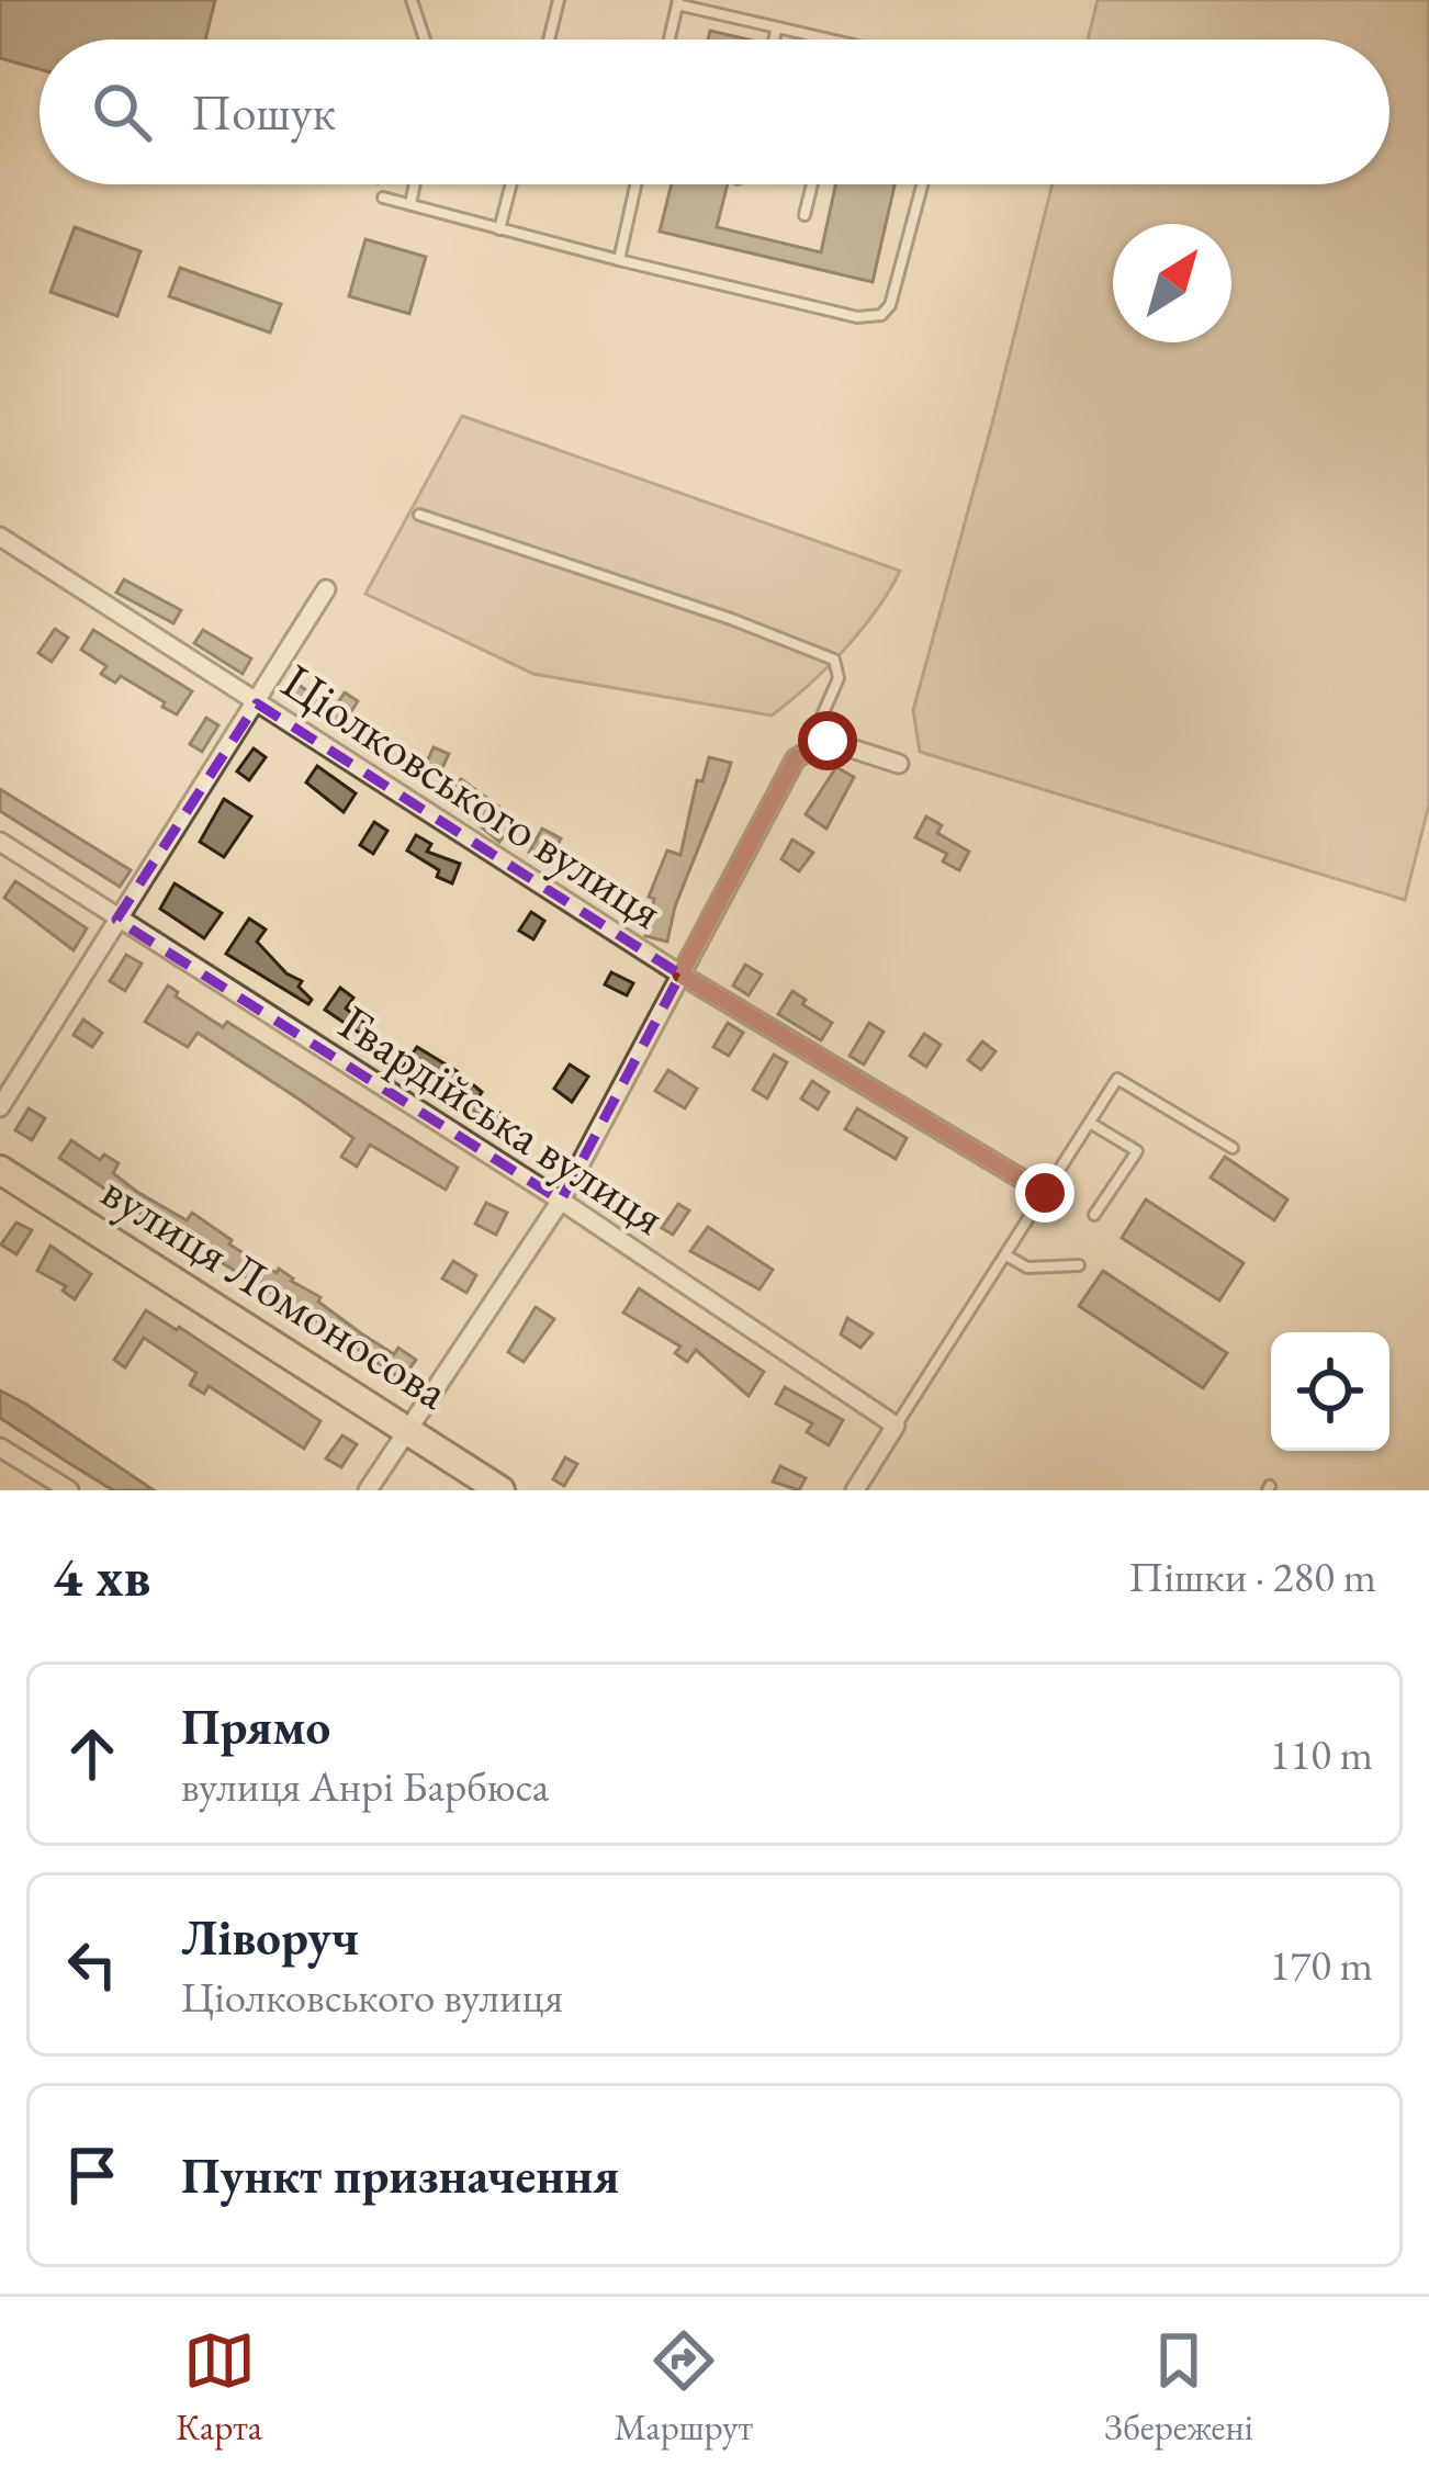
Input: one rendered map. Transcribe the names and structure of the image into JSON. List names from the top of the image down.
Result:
{
  "streets": {
    "main road": ["вулиця Ломоносова"],
    "street": ["Ціолковського вулиця", "Гвардійська вулиця"]
  },
  "north": "top right",
  "page": {
    "search": "Пошук",
    "heading": ["4 хв", "Пішки · 280 m"],
    "list": [
      ["Прямо", "вулиця Анрі Барбюса", "110 m"],
      ["Ліворуч", "Ціолковського вулиця", "170 m"],
      "Пункт призначення"
    ],
    "nav": ["Карта", "Маршрут", "Збережені"]
  }
}
